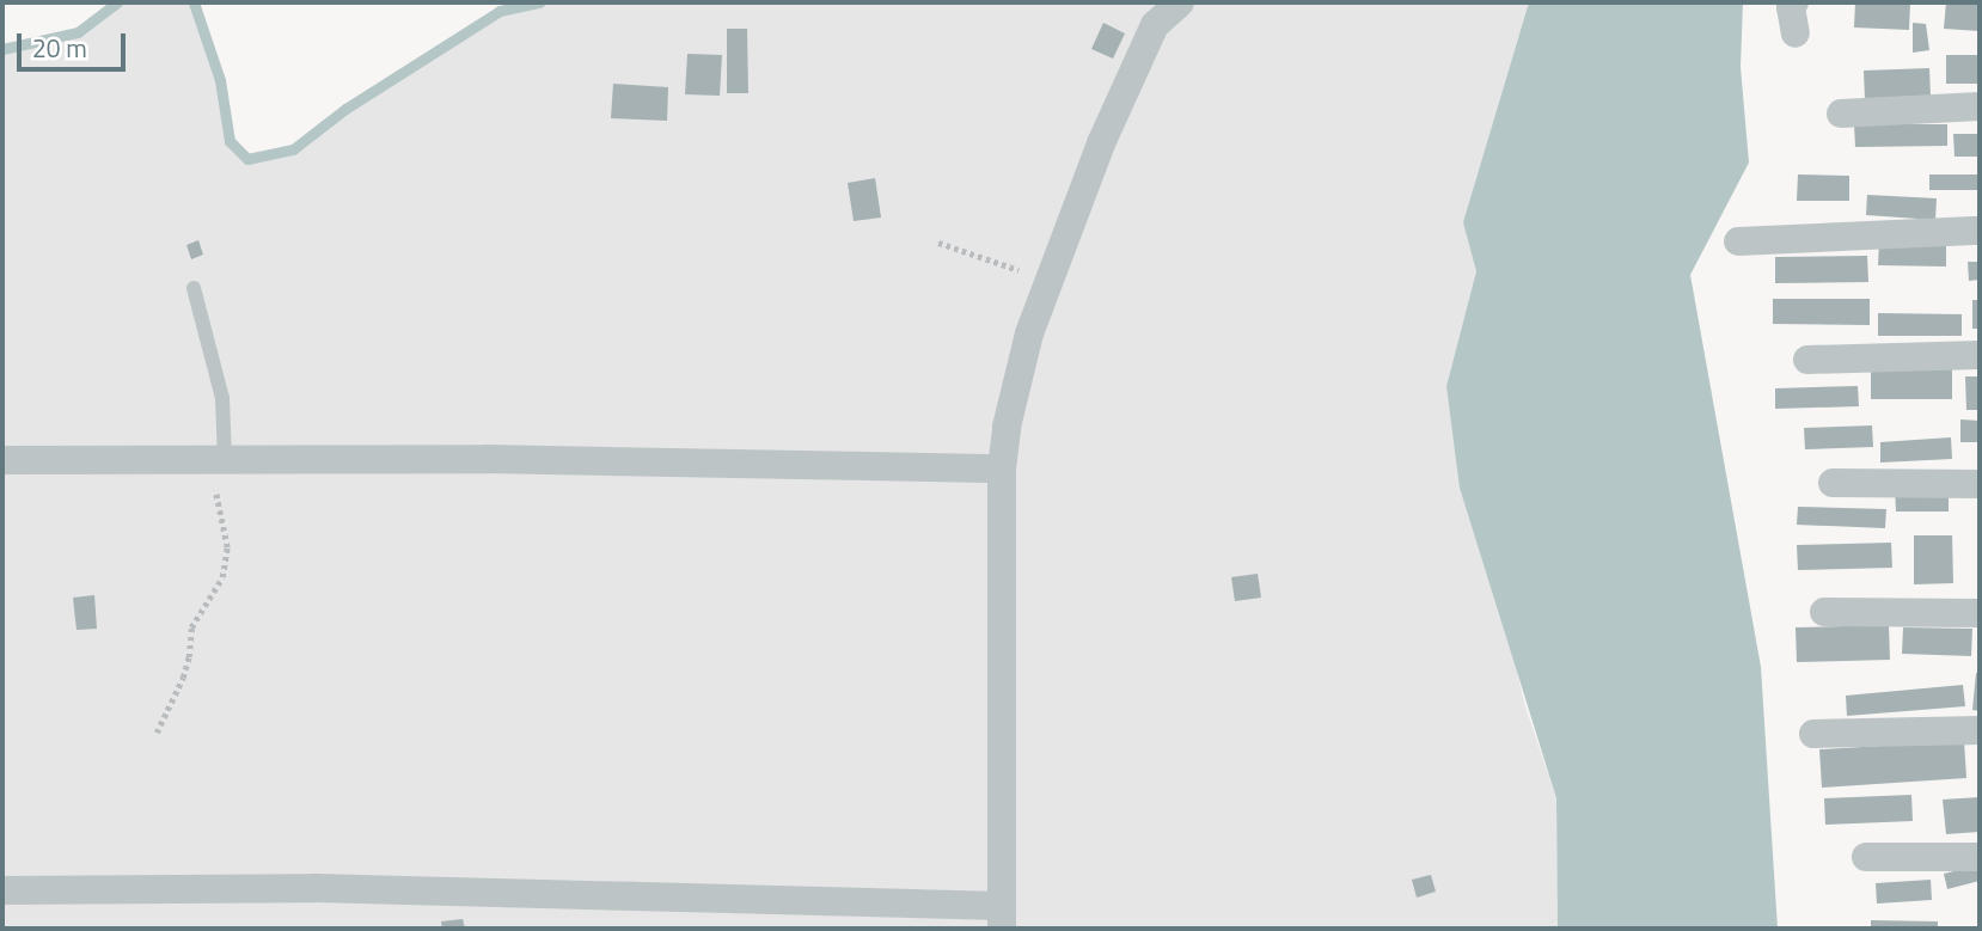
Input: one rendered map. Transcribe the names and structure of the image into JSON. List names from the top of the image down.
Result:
{
  "scale_bar": "20 m"
}
